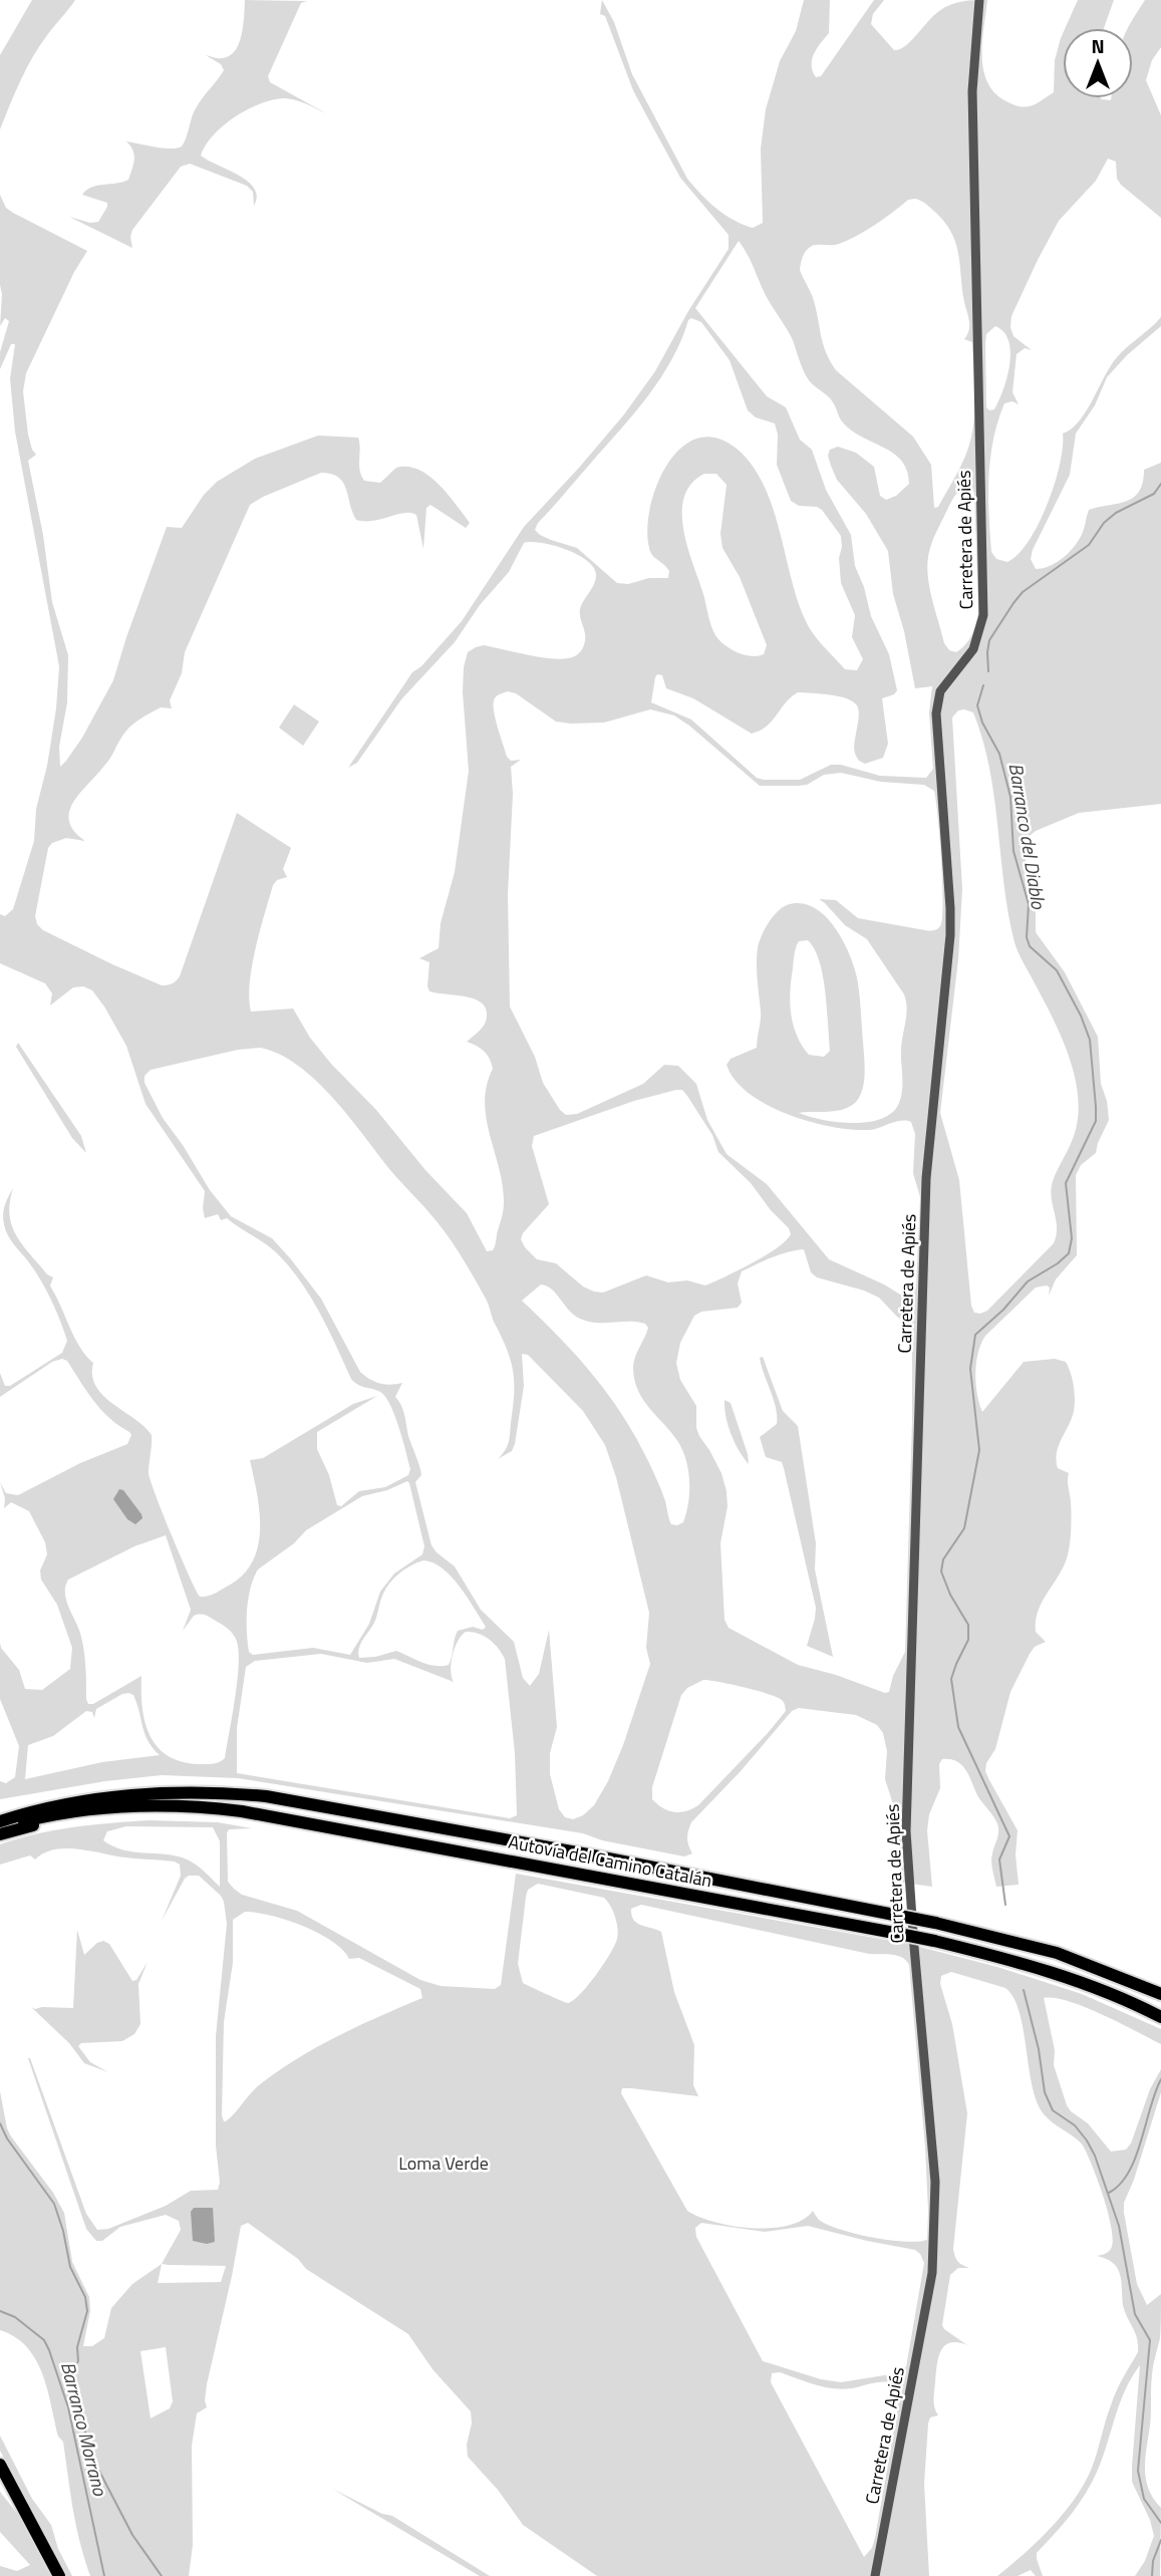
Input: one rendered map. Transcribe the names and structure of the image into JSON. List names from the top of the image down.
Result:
{
  "streets": {
    "highway": ["Autovía del Camino Catalán"],
    "street": ["Carretera de Apiés"]
  },
  "water": ["Barranco del Diablo", "Barranco Morrano"],
  "parks": ["Loma Verde"],
  "north": "top"
}
